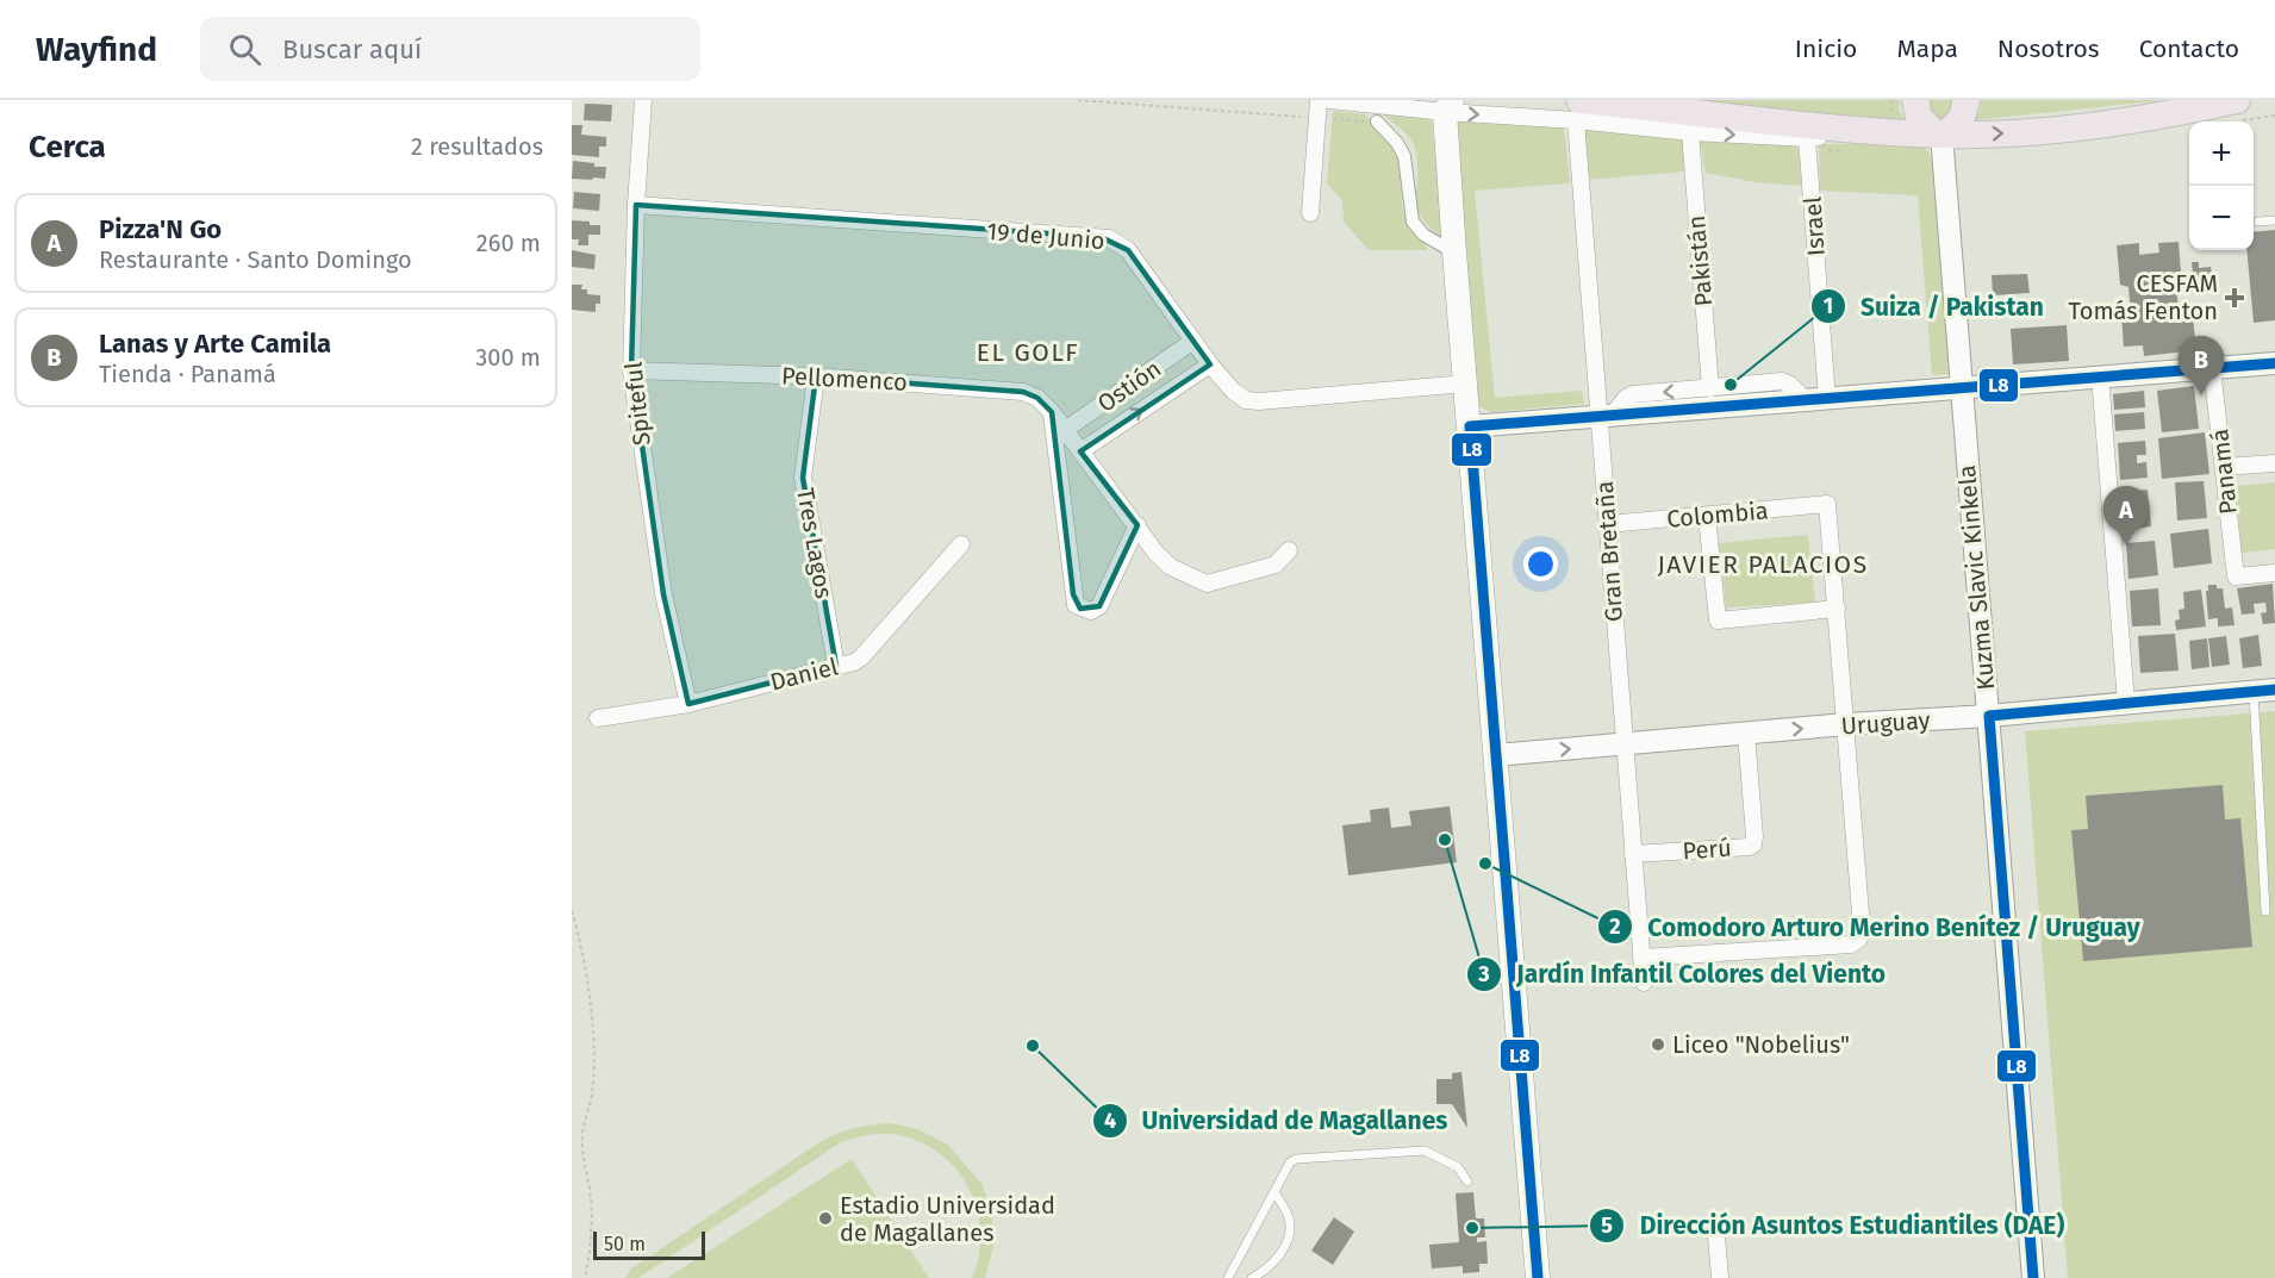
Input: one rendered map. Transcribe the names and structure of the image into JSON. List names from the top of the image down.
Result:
{
  "streets": {
    "street": [
      "Israel",
      "19 de Junio",
      "Pakistán",
      "Pellomenco",
      "Ostión",
      "Spiteful",
      "Panamá",
      "Colombia",
      "Tres Lagos",
      "Gran Bretaña",
      "Kuzma Slavic Kinkela",
      "Daniel",
      "Uruguay",
      "Perú"
    ]
  },
  "crossings": [
    ["19 de Junio", "Ostión"],
    ["19 de Junio", "Spiteful"],
    ["Pellomenco", "Ostión"],
    ["Pellomenco", "Spiteful"],
    ["Pellomenco", "Tres Lagos"],
    ["Spiteful", "Daniel"],
    ["Colombia", "Gran Bretaña"],
    ["Tres Lagos", "Daniel"],
    ["Gran Bretaña", "Uruguay"],
    ["Gran Bretaña", "Perú"],
    ["Kuzma Slavic Kinkela", "Uruguay"],
    ["Uruguay", "Perú"]
  ],
  "districts": ["EL GOLF", "JAVIER PALACIOS"],
  "places": {
    "health": ["CESFAM Tomás Fenton"],
    "other": [
      "Suiza / Pakistan",
      "Jardín Infantil Colores del Viento",
      "Comodoro Arturo Merino Benítez / Uruguay",
      "Liceo \"Nobelius\"",
      "Universidad de Magallanes",
      "Estadio Universidad de Magallanes",
      "Dirección Asuntos Estudiantiles (DAE)"
    ]
  },
  "lines": ["transit line L8"],
  "scale_bar": "50 m",
  "page": {
    "header": "Wayfind",
    "search": "Buscar aquí",
    "nav": [
      "Inicio",
      "Mapa",
      "Nosotros",
      "Contacto"
    ],
    "heading": ["Cerca", "2 resultados"],
    "map_buttons": ["+", "−"],
    "list": [
      {
        "mark": "A",
        "name": "Pizza'N Go",
        "note": "Restaurante · Santo Domingo",
        "value": "260 m"
      },
      {
        "mark": "B",
        "name": "Lanas y Arte Camila",
        "note": "Tienda · Panamá",
        "value": "300 m"
      }
    ],
    "pins": ["B", "A"],
    "scale": "50 m"
  }
}
